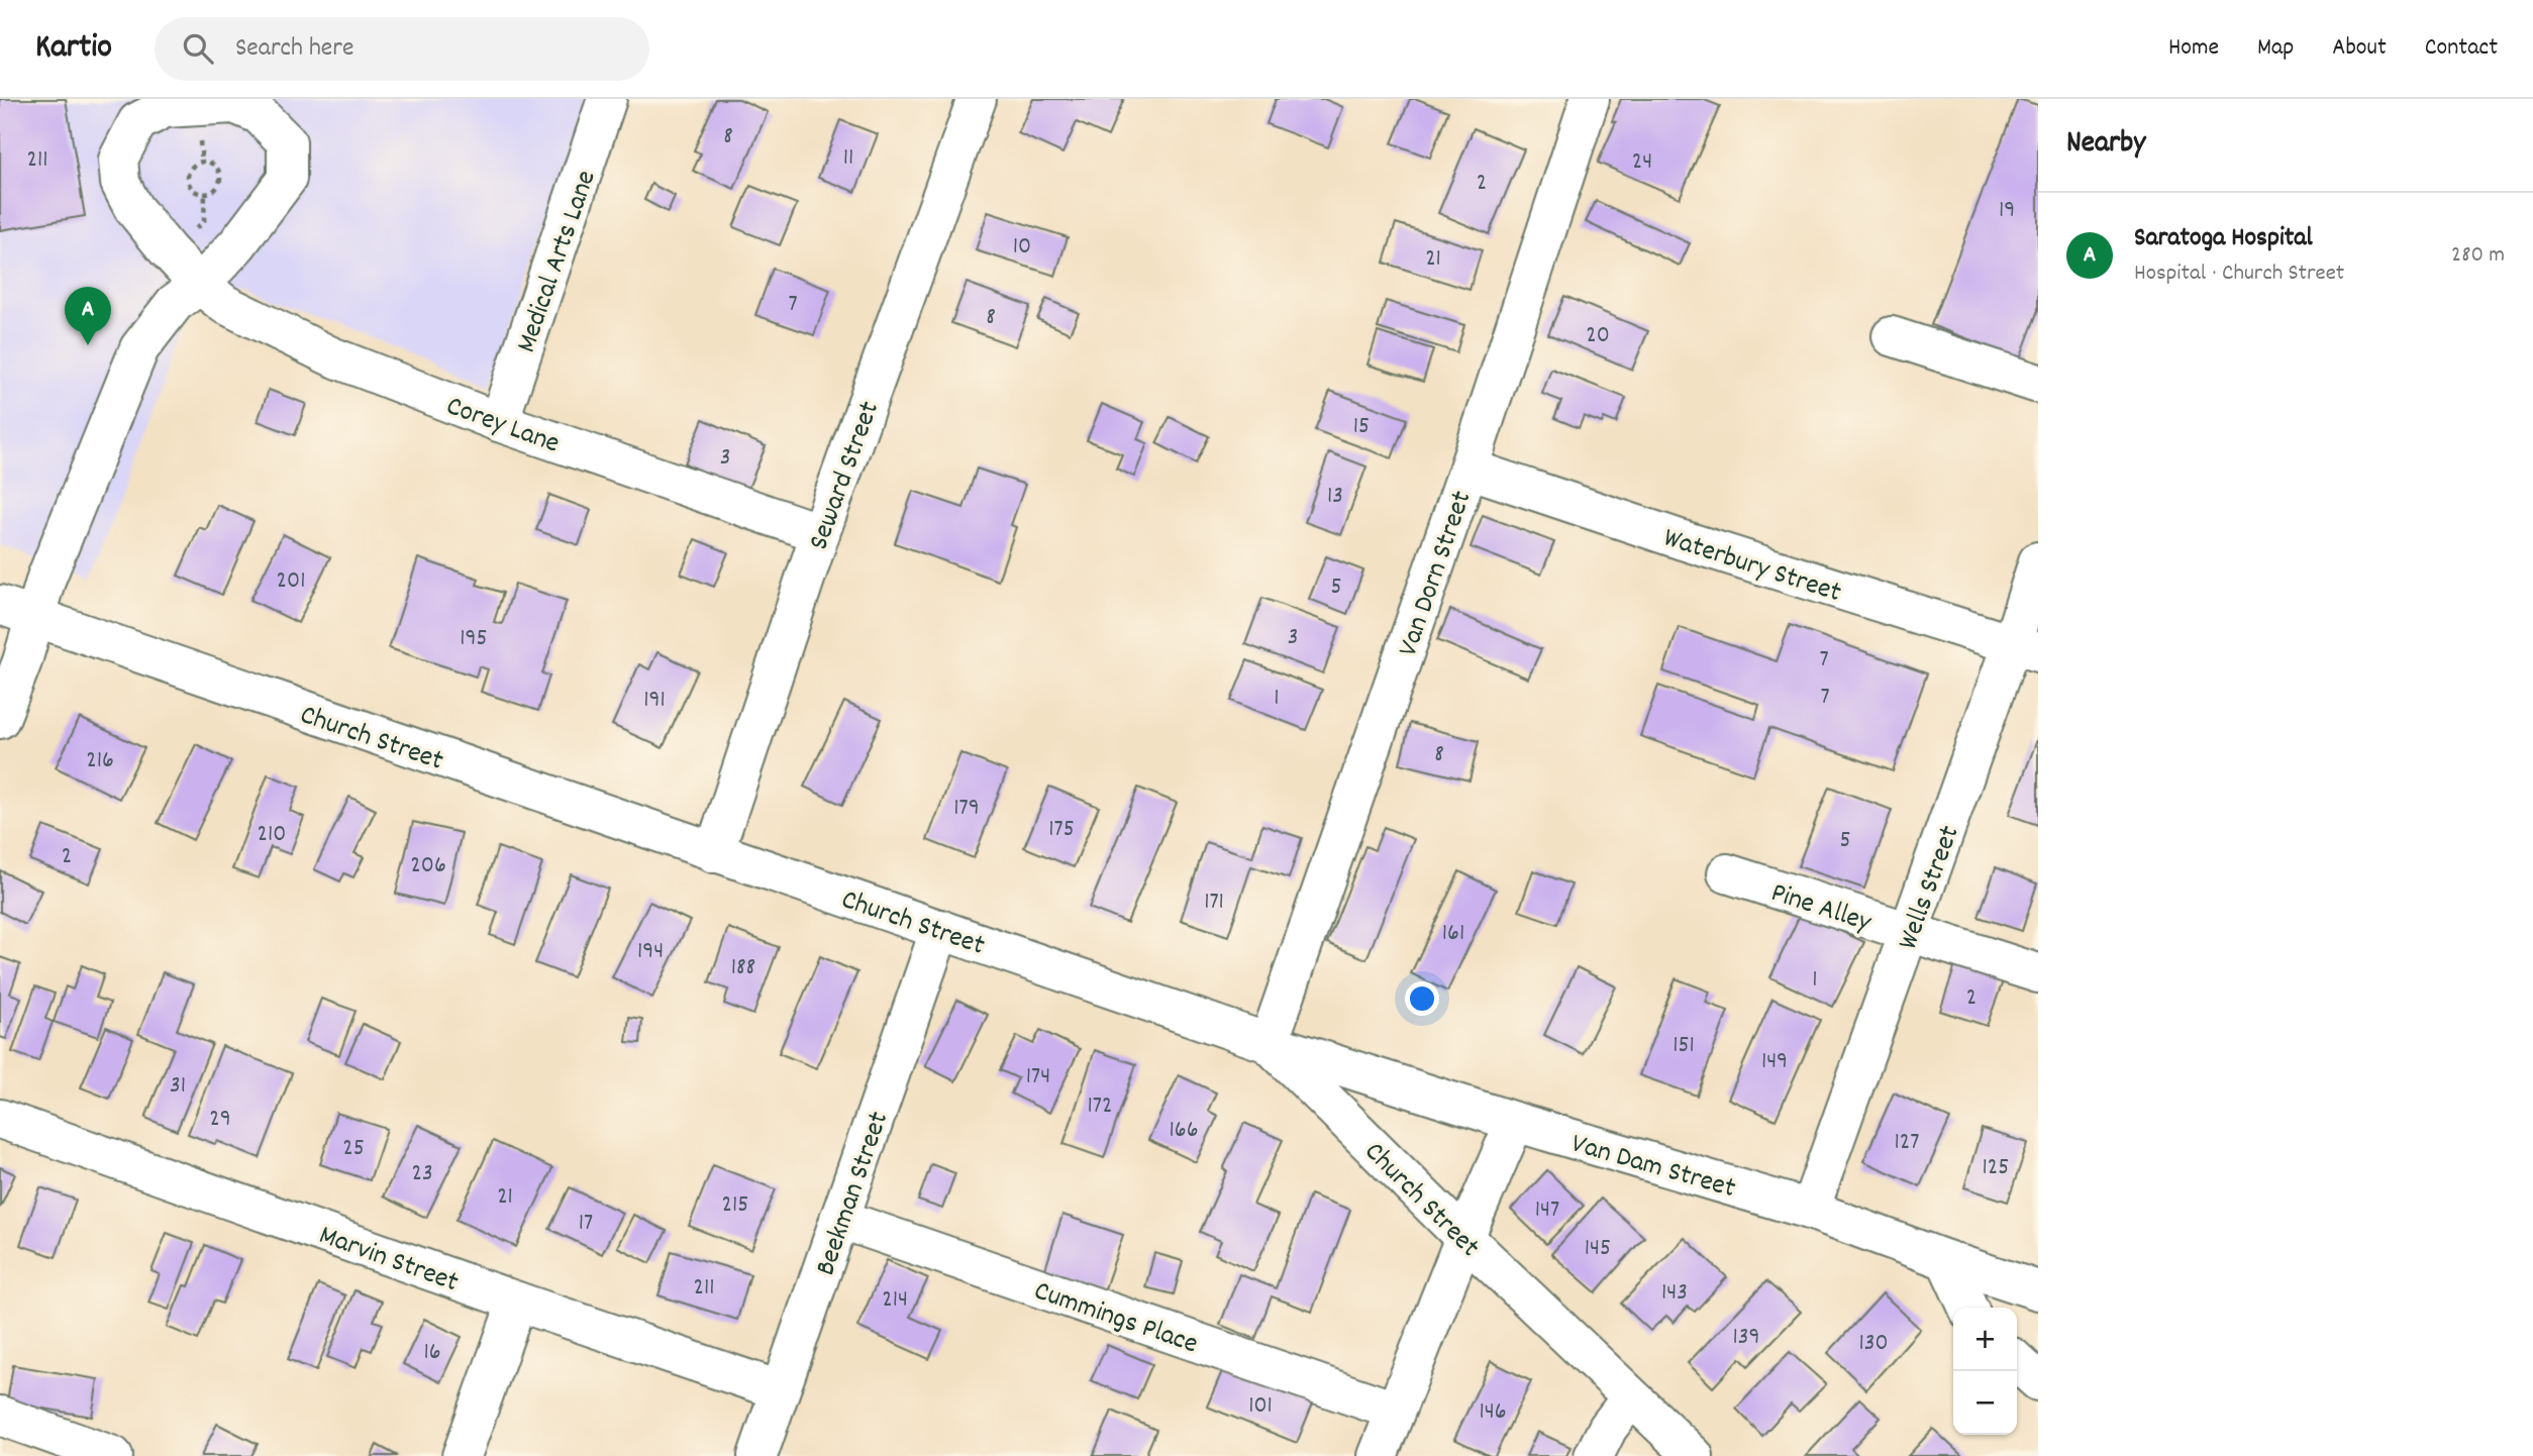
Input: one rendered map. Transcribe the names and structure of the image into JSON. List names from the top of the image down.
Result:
{
  "streets": {
    "street": [
      "Medical Arts Lane",
      "Corey Lane",
      "Seward Street",
      "Waterbury Street",
      "Van Dorn Street",
      "Church Street",
      "Wells Street",
      "Pine Alley",
      "Van Dam Street",
      "Beekman Street",
      "Marvin Street",
      "Cummings Place"
    ]
  },
  "crossings": [
    ["Medical Arts Lane", "Corey Lane"],
    ["Corey Lane", "Seward Street"],
    ["Seward Street", "Church Street"],
    ["Waterbury Street", "Van Dorn Street"],
    ["Waterbury Street", "Wells Street"],
    ["Van Dorn Street", "Church Street"],
    ["Van Dorn Street", "Van Dam Street"],
    ["Church Street", "Van Dam Street"],
    ["Church Street", "Beekman Street"],
    ["Wells Street", "Pine Alley"],
    ["Wells Street", "Van Dam Street"],
    ["Beekman Street", "Marvin Street"],
    ["Beekman Street", "Cummings Place"]
  ],
  "house_numbers": [
    "8",
    "11",
    "211",
    "24",
    "2",
    "19",
    "10",
    "21",
    "7",
    "8",
    "20",
    "15",
    "3",
    "13",
    "201",
    "5",
    "3",
    "195",
    "7",
    "7",
    "1",
    "191",
    "8",
    "216",
    "179",
    "175",
    "210",
    "5",
    "2",
    "206",
    "171",
    "161",
    "194",
    "188",
    "1",
    "2",
    "151",
    "149",
    "174",
    "31",
    "172",
    "29",
    "166",
    "127",
    "25",
    "125",
    "23",
    "21",
    "215",
    "147",
    "17",
    "145",
    "211",
    "143",
    "214",
    "139",
    "130",
    "16",
    "101",
    "146"
  ],
  "page": {
    "header": "Kartio",
    "search": "Search here",
    "nav": [
      "Home",
      "Map",
      "About",
      "Contact"
    ],
    "heading": "Nearby",
    "list": [
      {
        "mark": "A",
        "name": "Saratoga Hospital",
        "note": "Hospital · Church Street",
        "value": "280 m"
      }
    ],
    "pins": "A",
    "map_buttons": ["+", "−"]
  }
}
